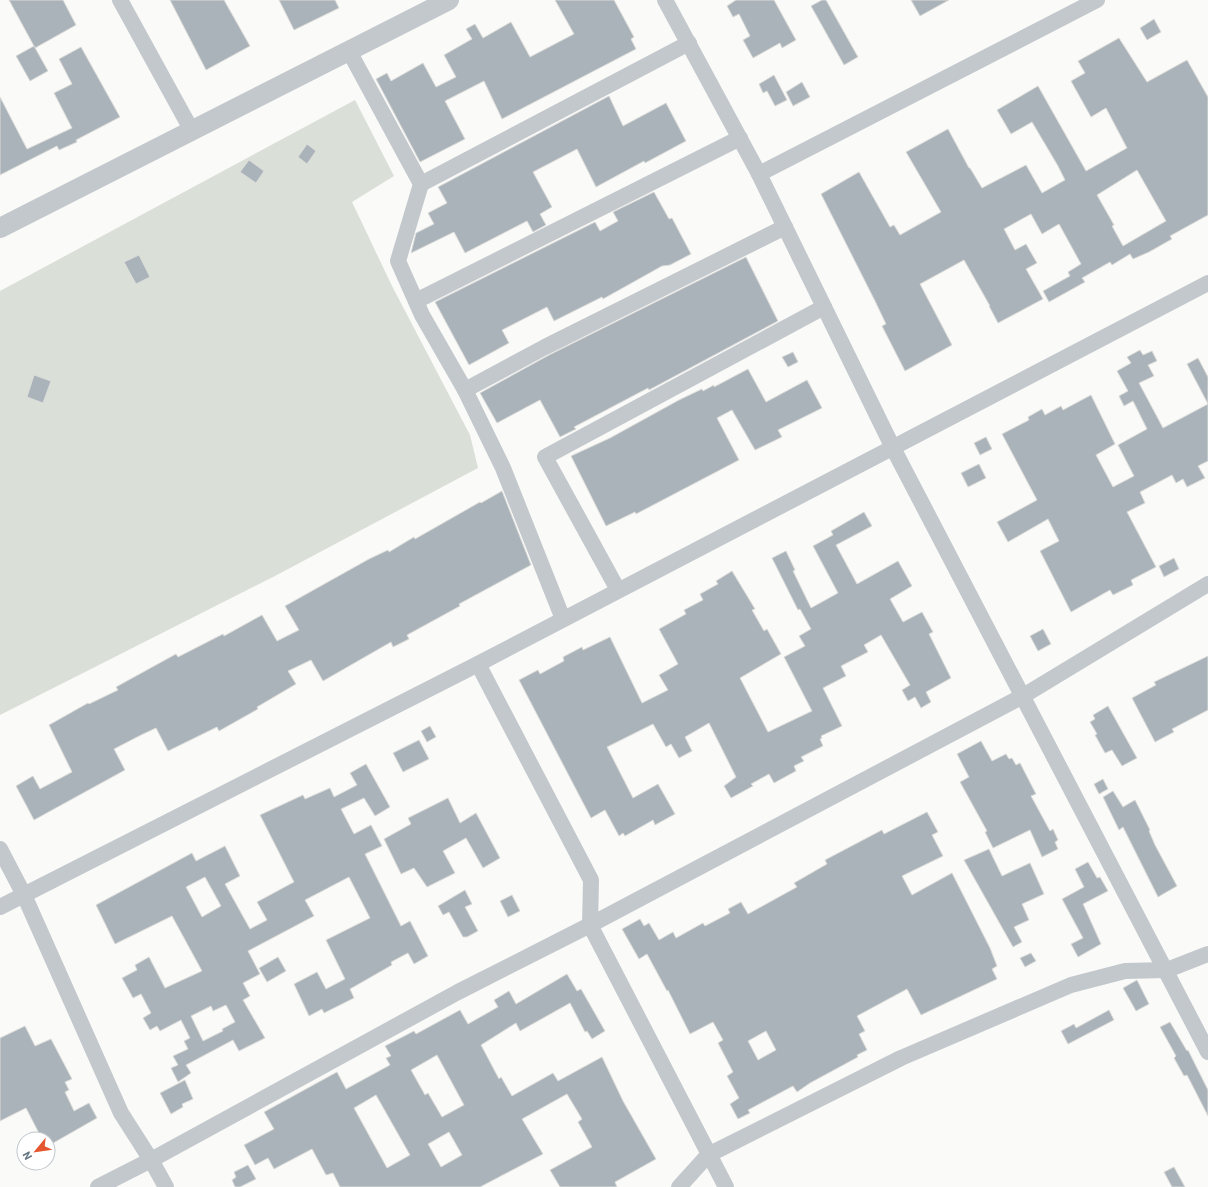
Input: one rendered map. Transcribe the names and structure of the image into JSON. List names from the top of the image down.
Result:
{
  "north": "bottom left"
}
